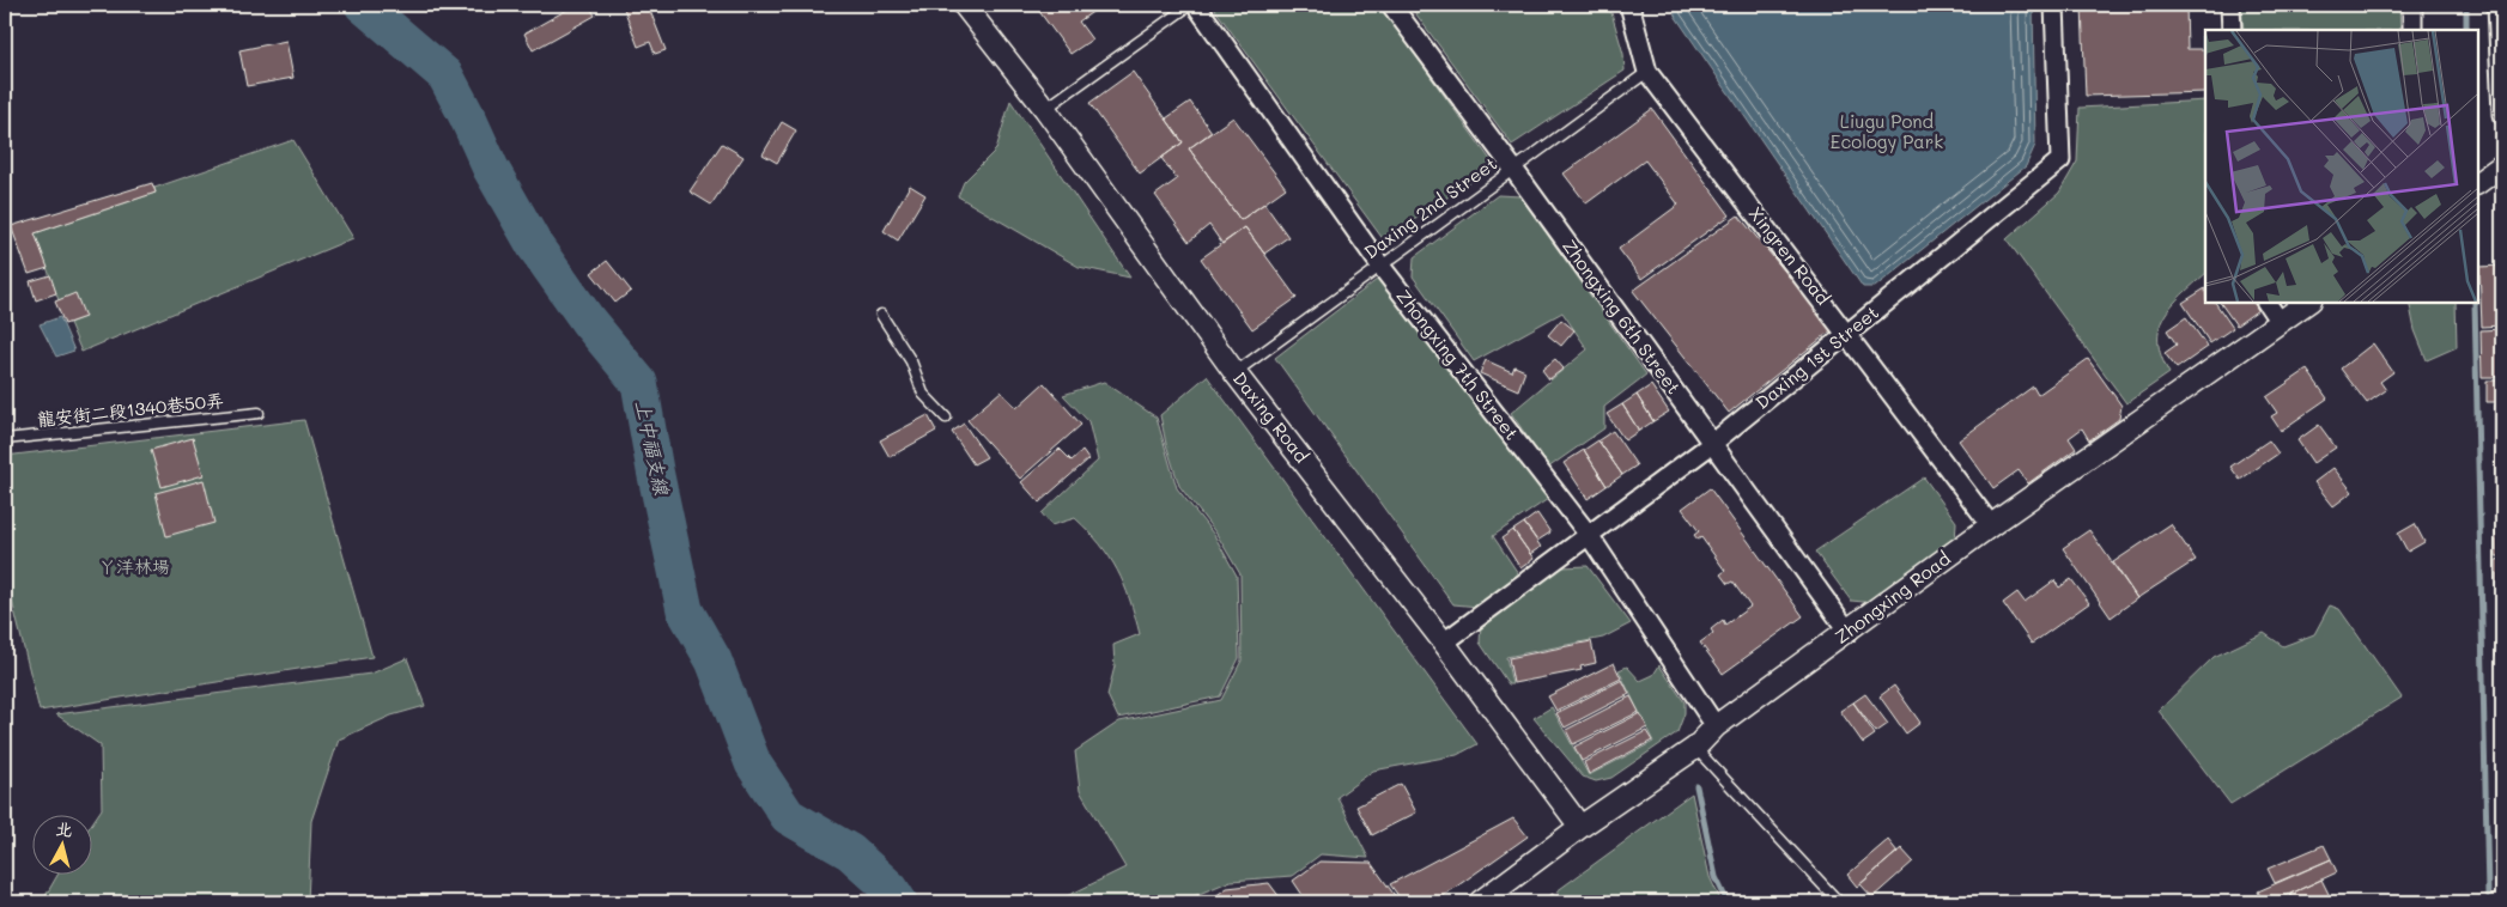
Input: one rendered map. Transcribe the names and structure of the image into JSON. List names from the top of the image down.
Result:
{
  "streets": {
    "street": [
      "Xingren Road",
      "Zhongxing 6th Street",
      "Daxing 1st Street",
      "Zhongxing 7th Street",
      "Daxing Road",
      "Zhongxing Road"
    ],
    "lane": ["Daxing 2nd Street", "龍安街二段1340巷50弄"]
  },
  "crossings": [
    ["Daxing 2nd Street", "Xingren Road"],
    ["Daxing 2nd Street", "Zhongxing 6th Street"],
    ["Daxing 2nd Street", "Zhongxing 7th Street"],
    ["Daxing 2nd Street", "Daxing Road"],
    ["Xingren Road", "Daxing 1st Street"],
    ["Xingren Road", "Zhongxing Road"],
    ["Zhongxing 6th Street", "Daxing 1st Street"],
    ["Zhongxing 6th Street", "Zhongxing Road"],
    ["Daxing 1st Street", "Zhongxing 7th Street"],
    ["Daxing 1st Street", "Daxing Road"],
    ["Zhongxing 7th Street", "Zhongxing Road"],
    ["Daxing Road", "Zhongxing Road"]
  ],
  "water": ["上中福支線"],
  "parks": ["Liugu Pond Ecology Park", "ㄚ洋林場"],
  "north": "top"
}
